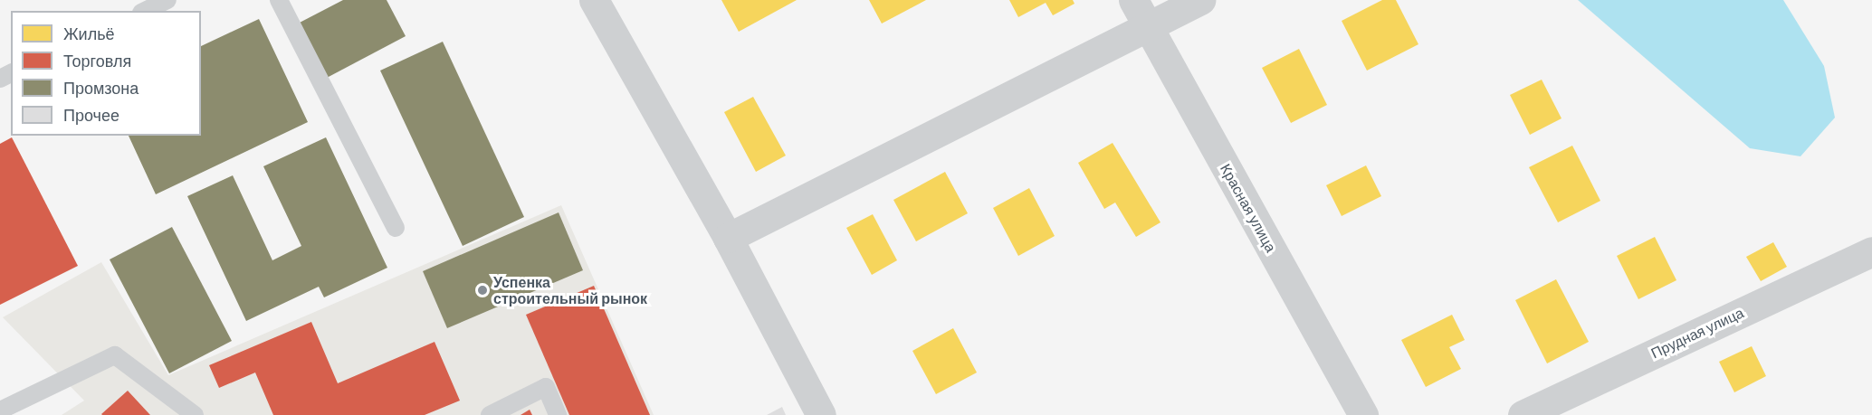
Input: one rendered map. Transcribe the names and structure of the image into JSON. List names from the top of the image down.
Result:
{
  "streets": {
    "street": ["Красная улица", "Прудная улица"]
  },
  "places": ["Успенка строительный рынок"],
  "legend": [
    "Жильё",
    "Торговля",
    "Промзона",
    "Прочее"
  ]
}
